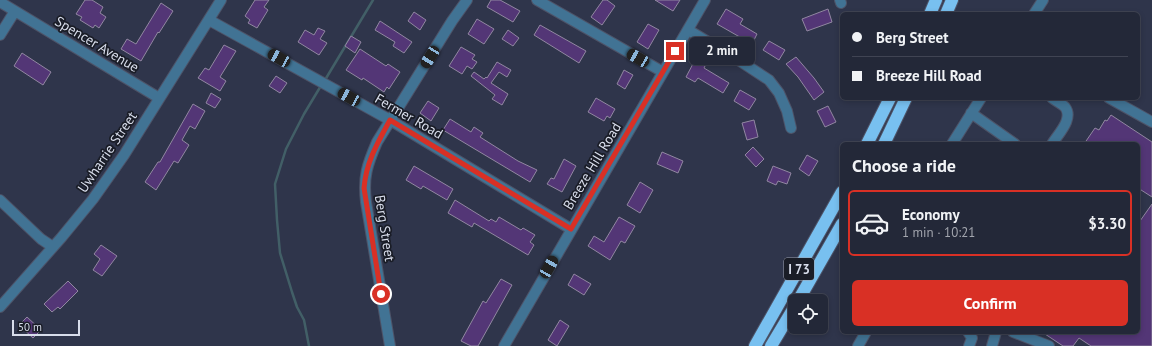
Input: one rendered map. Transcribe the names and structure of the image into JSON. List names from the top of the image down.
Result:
{
  "streets": {
    "highway": ["I 73"],
    "street": [
      "Spencer Avenue",
      "Fermer Road",
      "Uwharrie Street",
      "Breeze Hill Road",
      "Berg Street"
    ]
  },
  "crossings": [
    ["Spencer Avenue", "Uwharrie Street"],
    ["Fermer Road", "Uwharrie Street"],
    ["Fermer Road", "Breeze Hill Road"],
    ["Fermer Road", "Berg Street"]
  ],
  "scale_bar": "50 m",
  "page": {
    "banner": ["Berg Street", "Breeze Hill Road"],
    "bubble": "2 min",
    "heading": "Choose a ride",
    "list": [
      {
        "name": "Economy",
        "note": "1 min · 10:21",
        "value": "$3.30"
      }
    ],
    "buttons": "Confirm",
    "scale": "50 m"
  }
}
